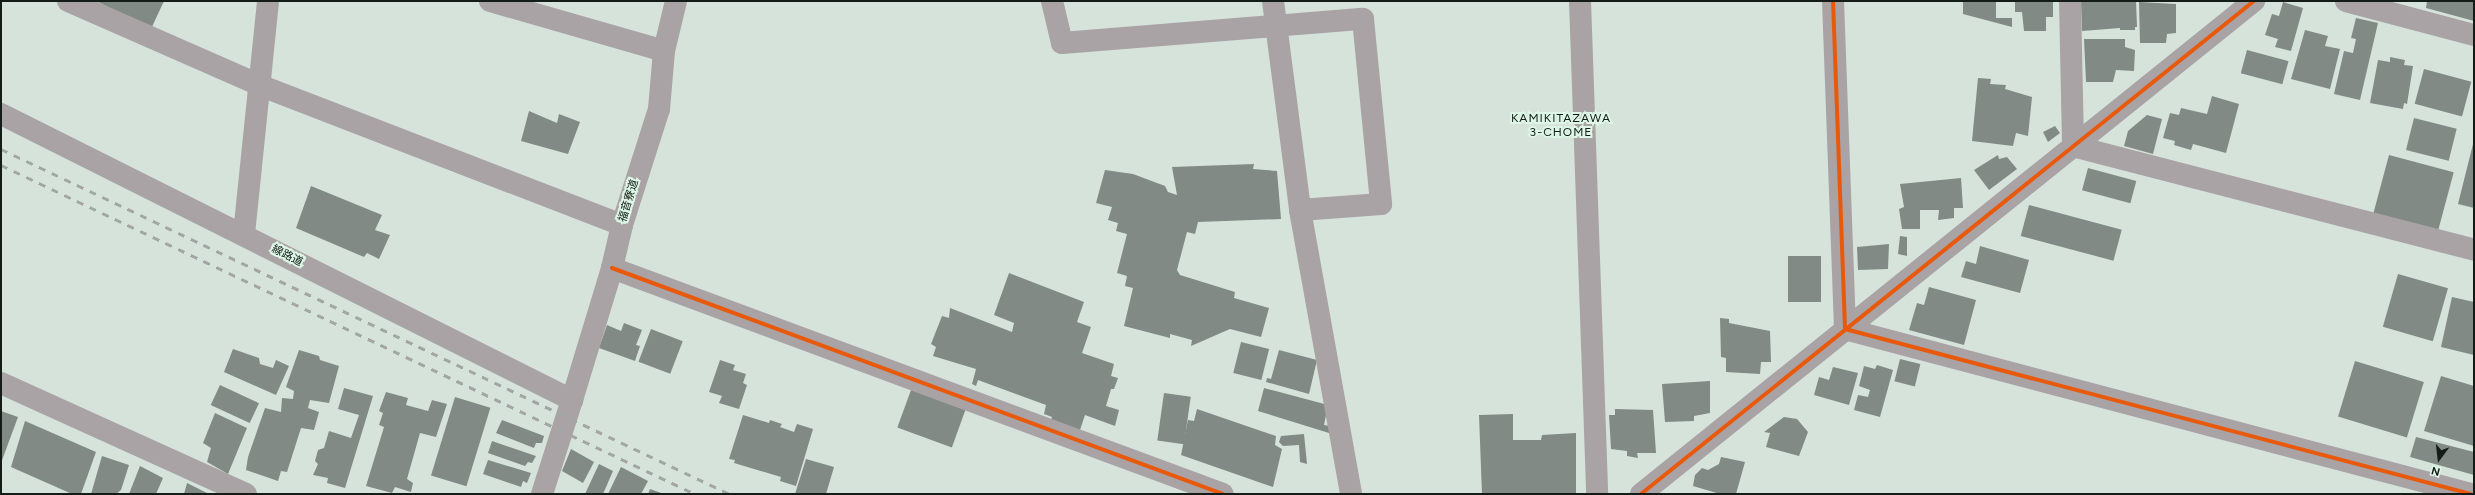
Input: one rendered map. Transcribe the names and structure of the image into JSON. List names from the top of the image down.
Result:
{
  "streets": {
    "street": ["福音寮道", "線路道"]
  },
  "crossings": [
    ["福音寮道", "線路道"]
  ],
  "districts": ["KAMIKITAZAWA 3-CHOME"],
  "north": "bottom"
}
